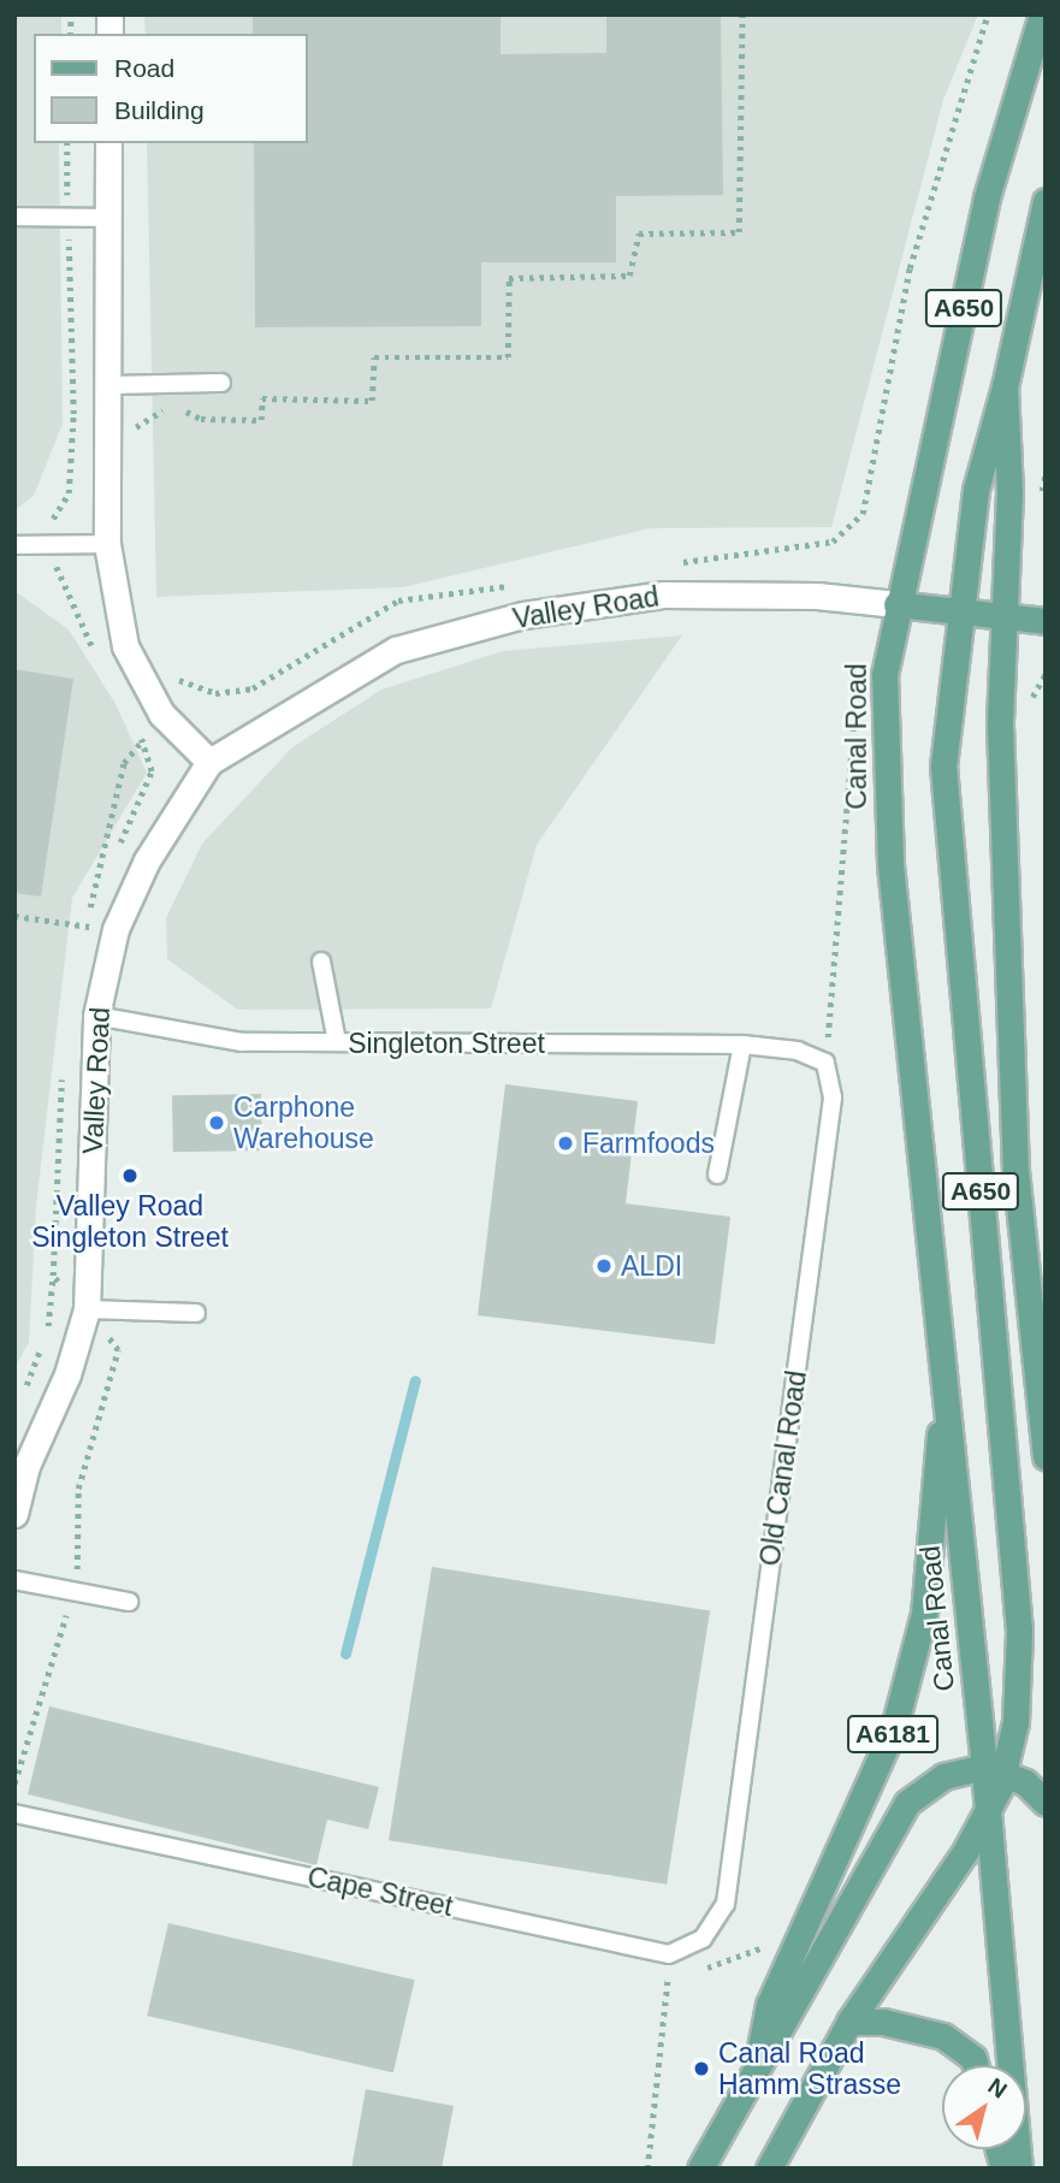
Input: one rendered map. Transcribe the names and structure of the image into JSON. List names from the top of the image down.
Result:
{
  "streets": {
    "main road": ["A650", "Canal Road", "A6181"],
    "street": ["Valley Road"],
    "lane": ["Singleton Street", "Old Canal Road", "Cape Street"]
  },
  "crossings": [
    ["A650", "Canal Road"],
    ["Valley Road", "Canal Road"],
    ["Valley Road", "Singleton Street"],
    ["Singleton Street", "Old Canal Road"],
    ["Old Canal Road", "Cape Street"]
  ],
  "places": [
    "Carphone Warehouse",
    "Farmfoods",
    "Valley Road Singleton Street",
    "ALDI",
    "Canal Road Hamm Strasse"
  ],
  "legend": ["Road", "Building"],
  "north": "top right"
}
